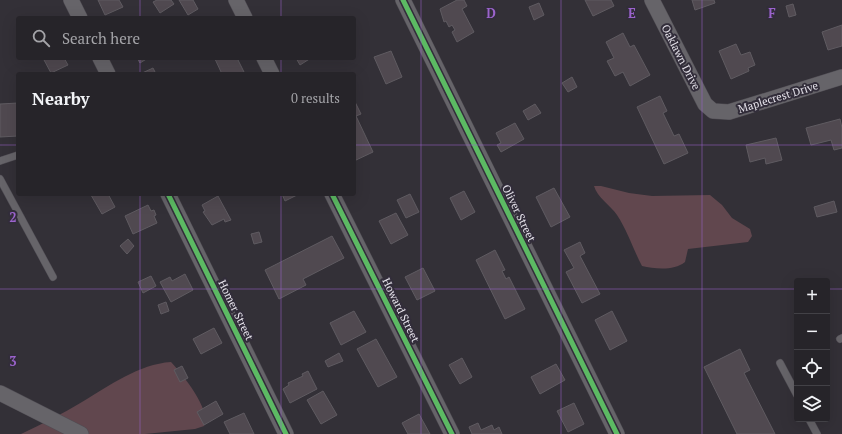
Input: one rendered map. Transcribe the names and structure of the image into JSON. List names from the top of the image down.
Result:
{
  "streets": {
    "street": [
      "Oaklawn Drive",
      "Maplecrest Drive",
      "Oliver Street",
      "Homer Street",
      "Howard Street"
    ]
  },
  "crossings": [
    ["Oaklawn Drive", "Maplecrest Drive"]
  ],
  "page": {
    "search": "Search here",
    "heading": ["Nearby", "0 results"],
    "map_buttons": ["+", "−"]
  },
  "grid": {
    "columns": ["D", "E", "F"],
    "rows": ["2", "3"]
  }
}
